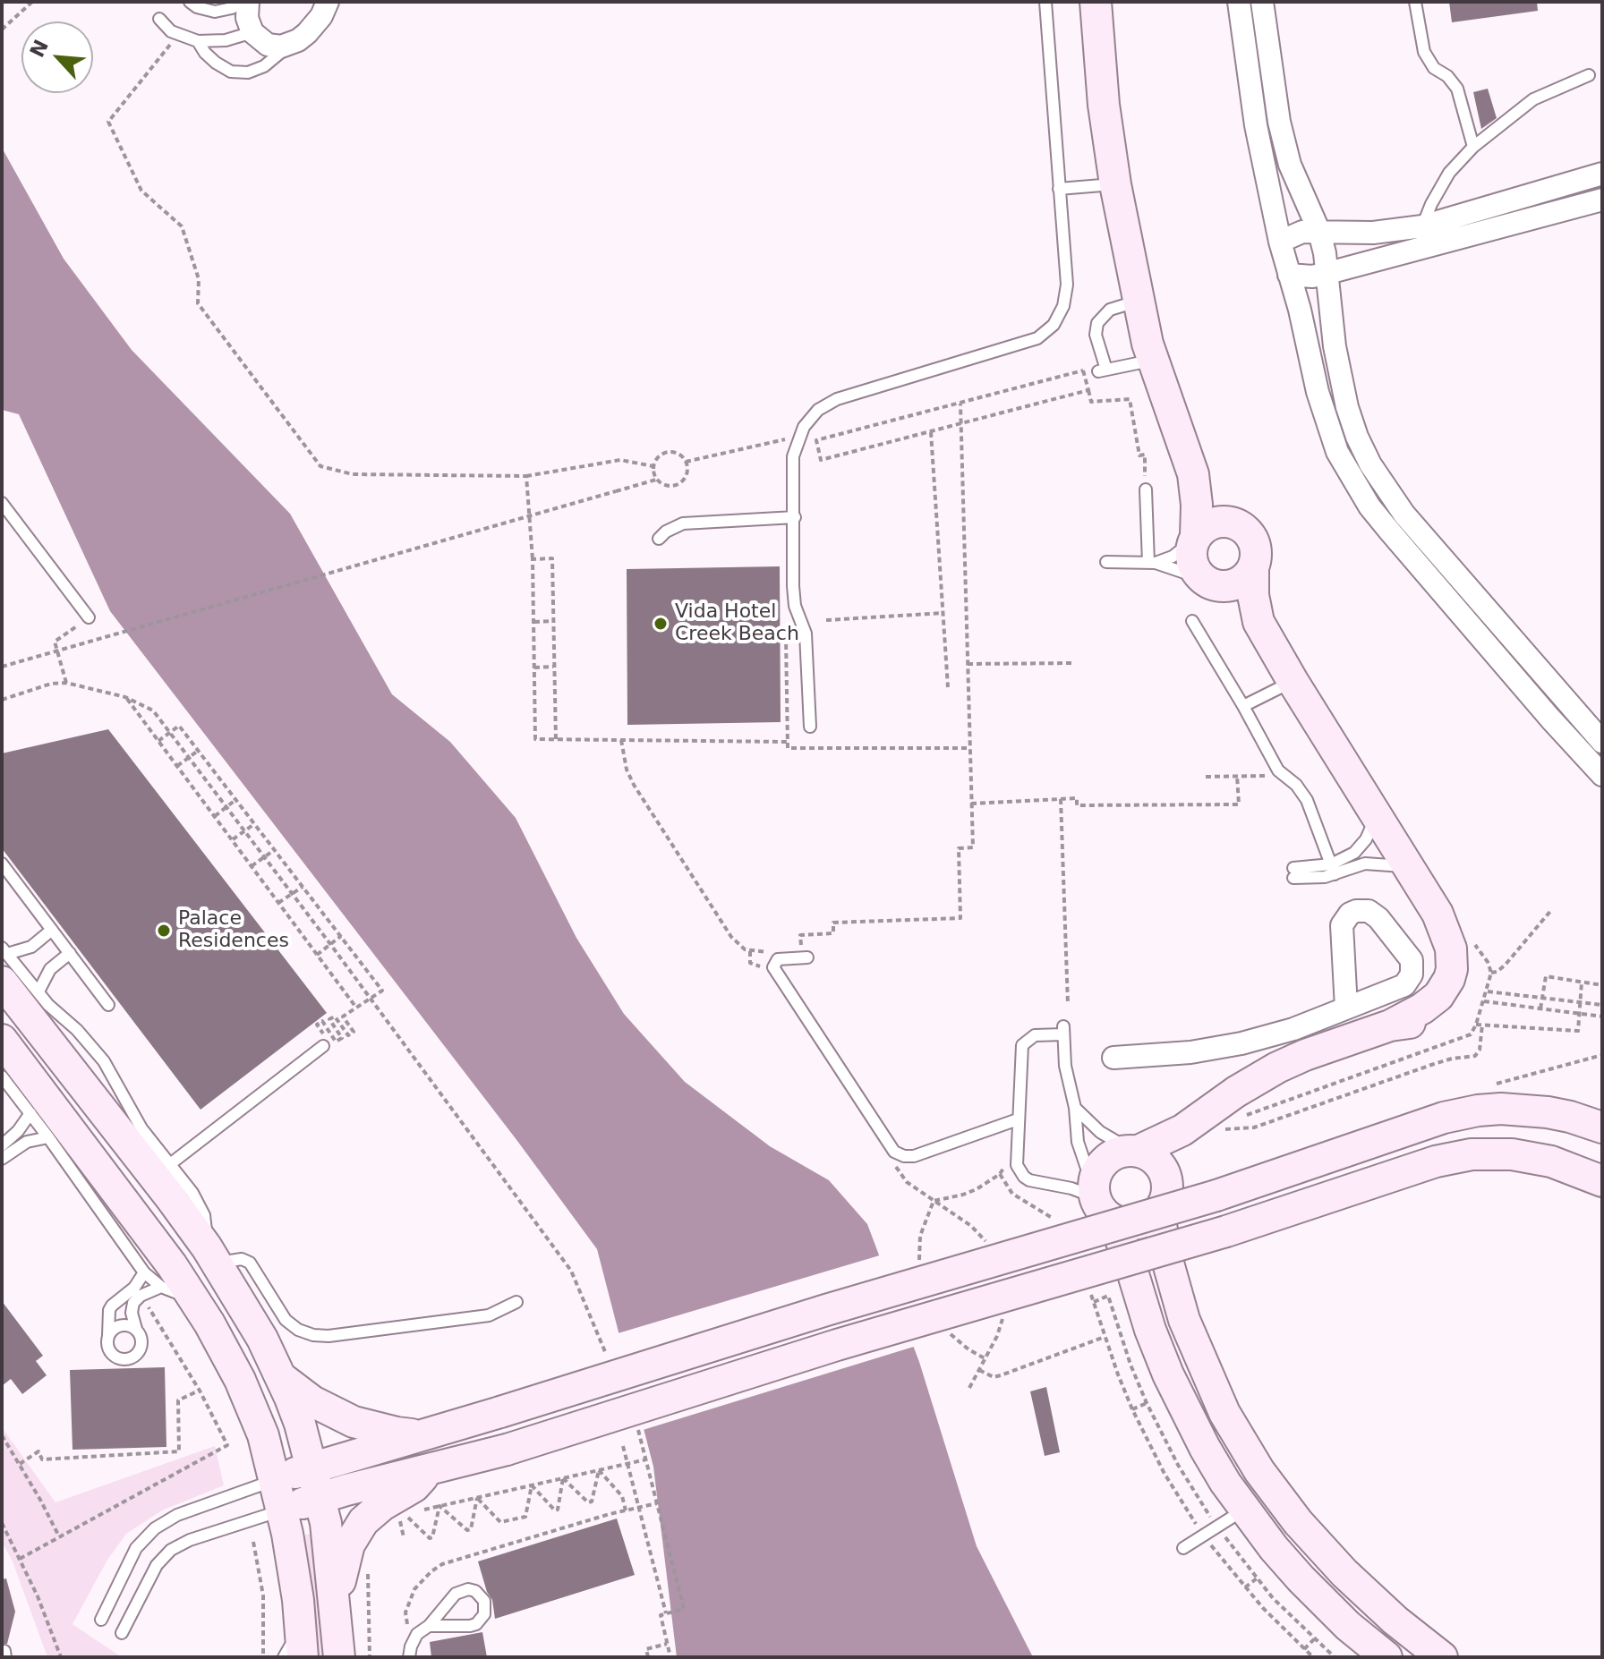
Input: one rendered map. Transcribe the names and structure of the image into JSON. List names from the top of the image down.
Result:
{
  "places": ["Vida Hotel Creek Beach", "Palace Residences"],
  "north": "top left"
}
